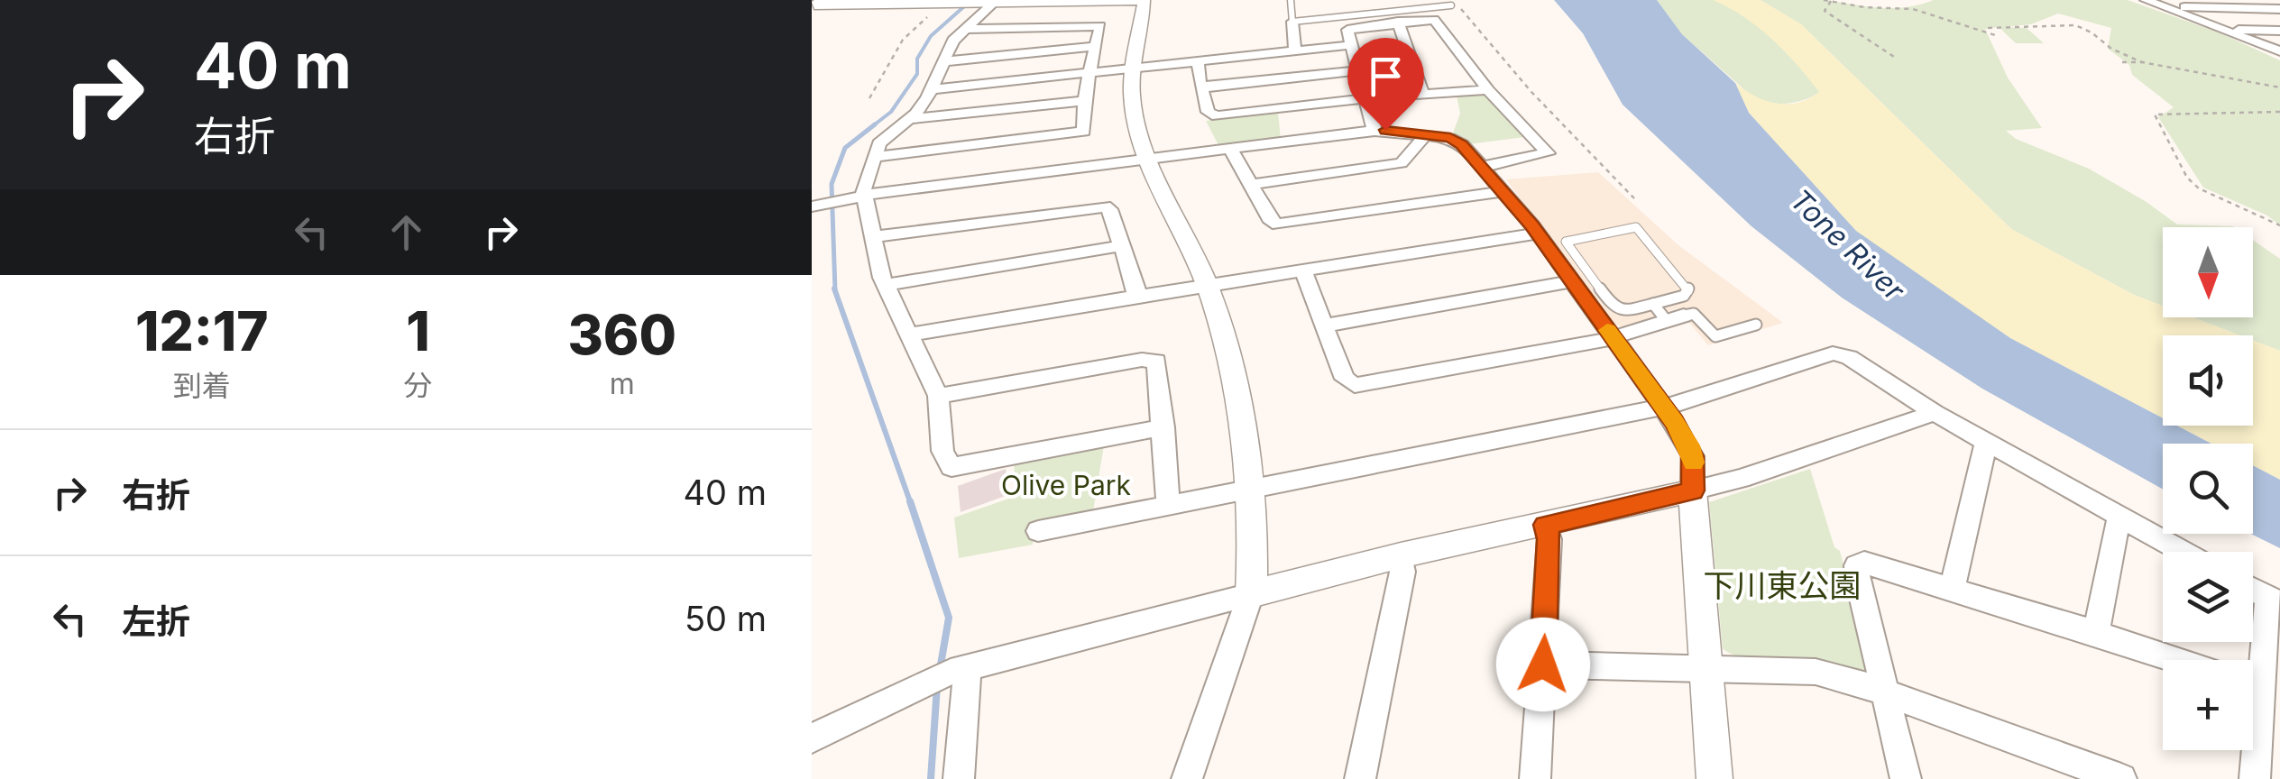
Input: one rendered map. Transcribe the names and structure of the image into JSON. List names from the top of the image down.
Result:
{
  "water": ["Tone River"],
  "parks": ["Olive Park", "下川東公園"],
  "north": "bottom",
  "page": {
    "turn": ["40 m", "右折"],
    "map_buttons": "+",
    "eta": [
      "12:17",
      "到着",
      "1",
      "分",
      "360",
      "m"
    ],
    "list": [
      {
        "name": "右折",
        "value": "40 m"
      },
      {
        "name": "左折",
        "value": "50 m"
      }
    ]
  }
}
